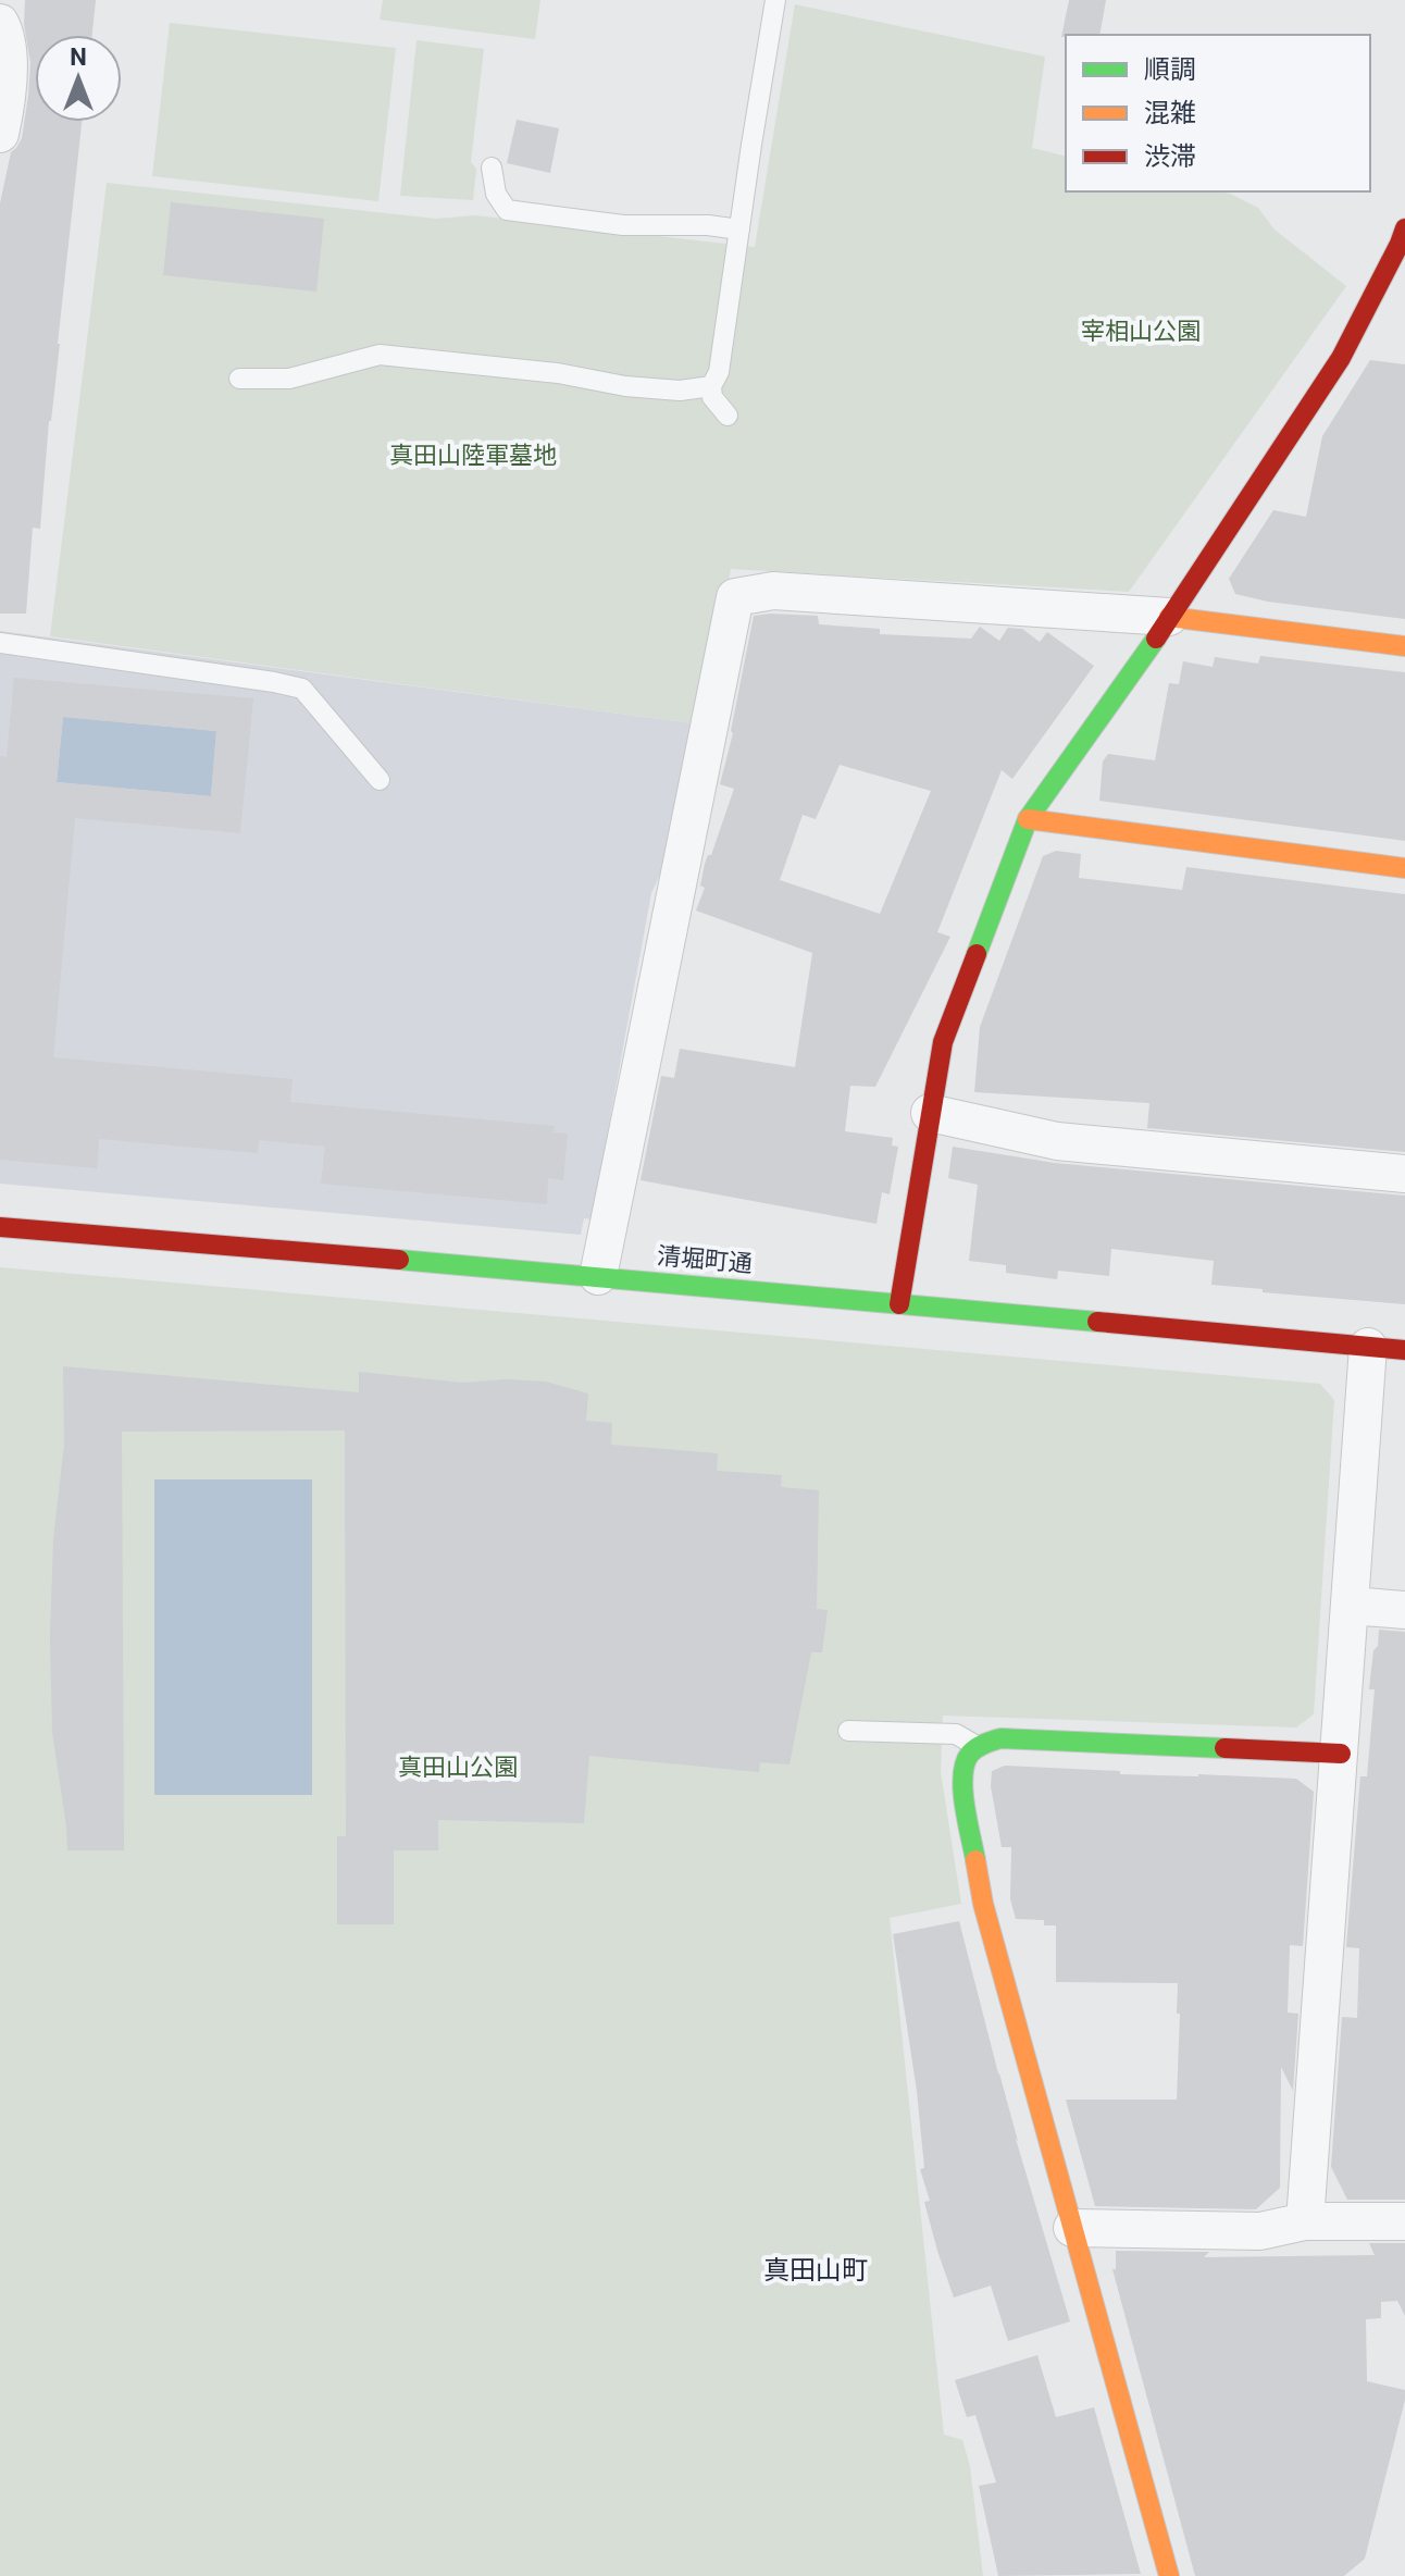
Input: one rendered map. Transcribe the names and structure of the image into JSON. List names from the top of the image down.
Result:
{
  "streets": {
    "street": ["清堀町通"]
  },
  "districts": ["真田山町"],
  "parks": ["宰相山公園", "真田山陸軍墓地", "真田山公園"],
  "legend": ["順調", "混雑", "渋滞"],
  "north": "top"
}
